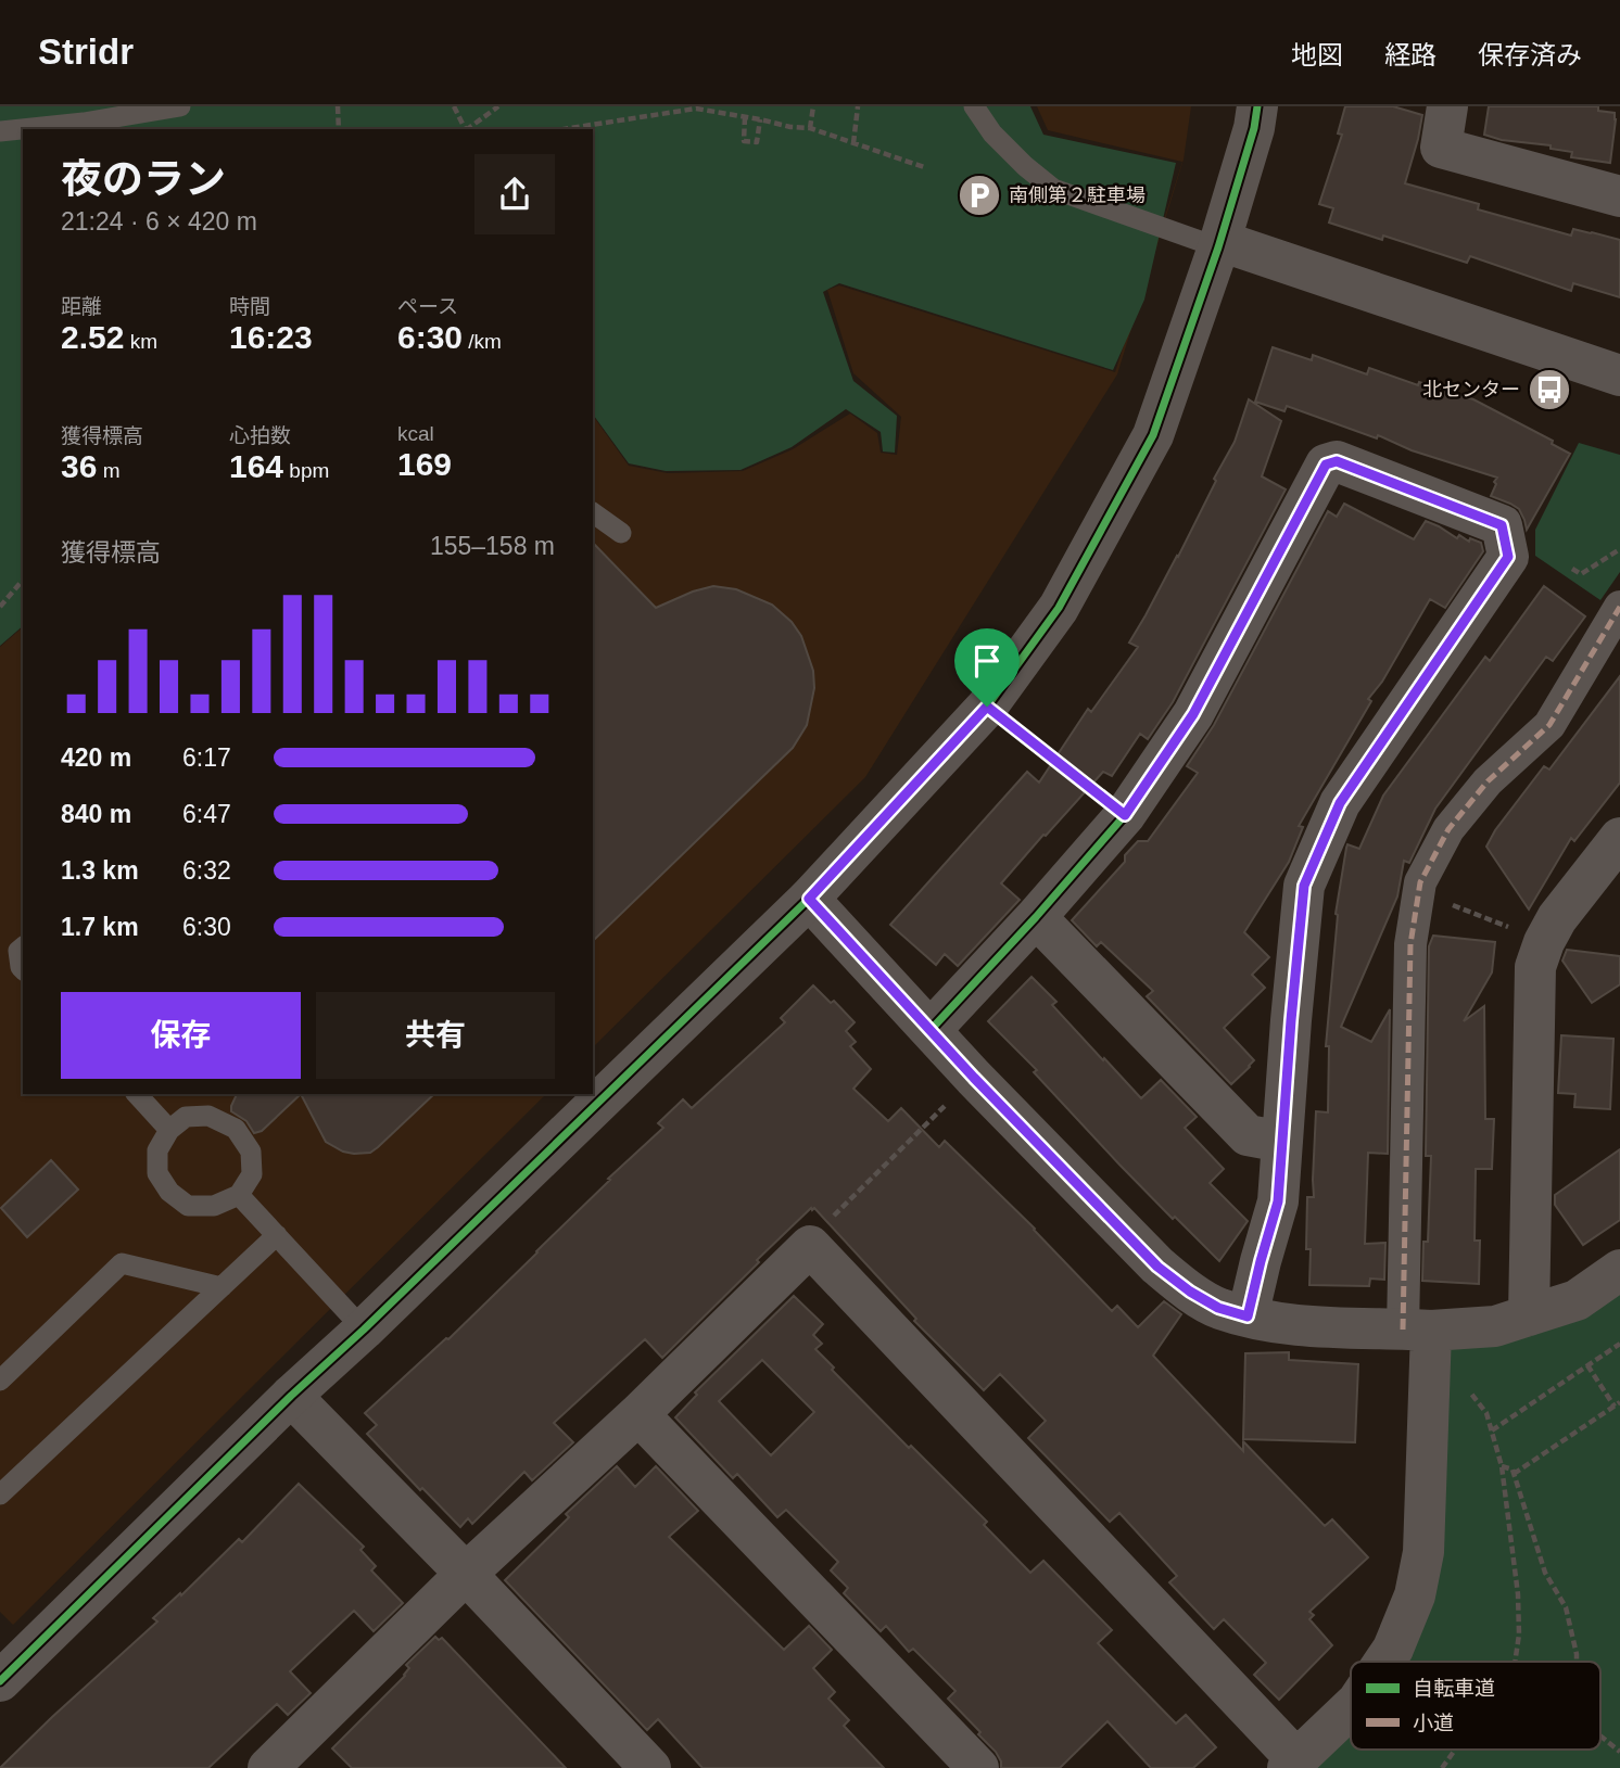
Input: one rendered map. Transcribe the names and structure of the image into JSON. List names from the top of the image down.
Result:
{
  "places": {
    "parking": ["南側第２駐車場"],
    "bus stop": ["北センター"]
  },
  "legend": ["自転車道", "小道"],
  "page": {
    "header": "Stridr",
    "nav": ["地図", "経路", "保存済み"],
    "heading": ["夜のラン", "21:24 · 6 × 420 m"],
    "stats": [
      ["距離", "2.52 km"],
      ["時間", "16:23"],
      ["ペース", "6:30 /km"],
      ["獲得標高", "36 m"],
      ["心拍数", "164 bpm"],
      ["kcal", "169"]
    ],
    "chart": ["獲得標高", "155–158 m"],
    "list": [
      {
        "name": "420 m",
        "note": "6:17"
      },
      {
        "name": "840 m",
        "note": "6:47"
      },
      {
        "name": "1.3 km",
        "note": "6:32"
      },
      {
        "name": "1.7 km",
        "note": "6:30"
      }
    ],
    "buttons": ["保存", "共有"]
  }
}
